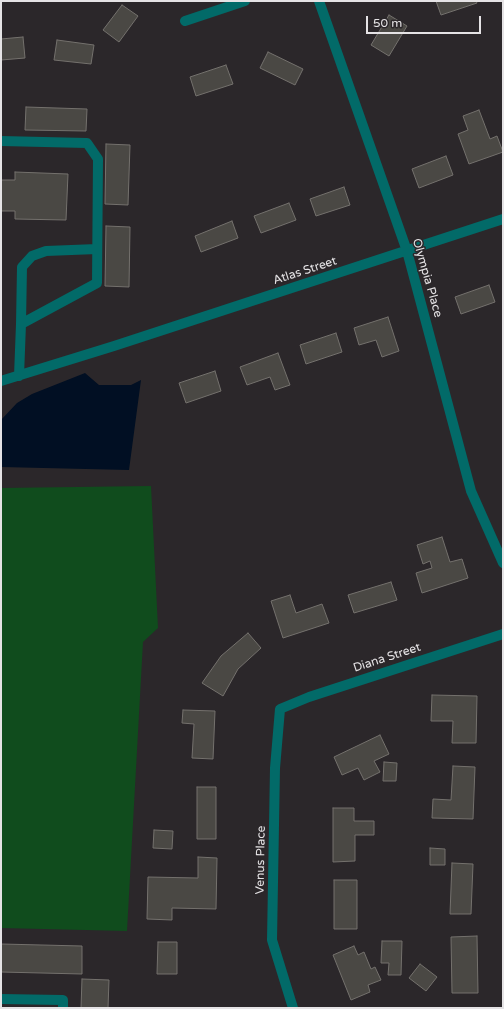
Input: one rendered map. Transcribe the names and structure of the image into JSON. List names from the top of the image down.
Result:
{
  "streets": {
    "street": [
      "Atlas Street",
      "Olympia Place",
      "Diana Street",
      "Venus Place"
    ]
  },
  "crossings": [
    ["Atlas Street", "Olympia Place"],
    ["Diana Street", "Venus Place"]
  ],
  "scale_bar": "50 m"
}
